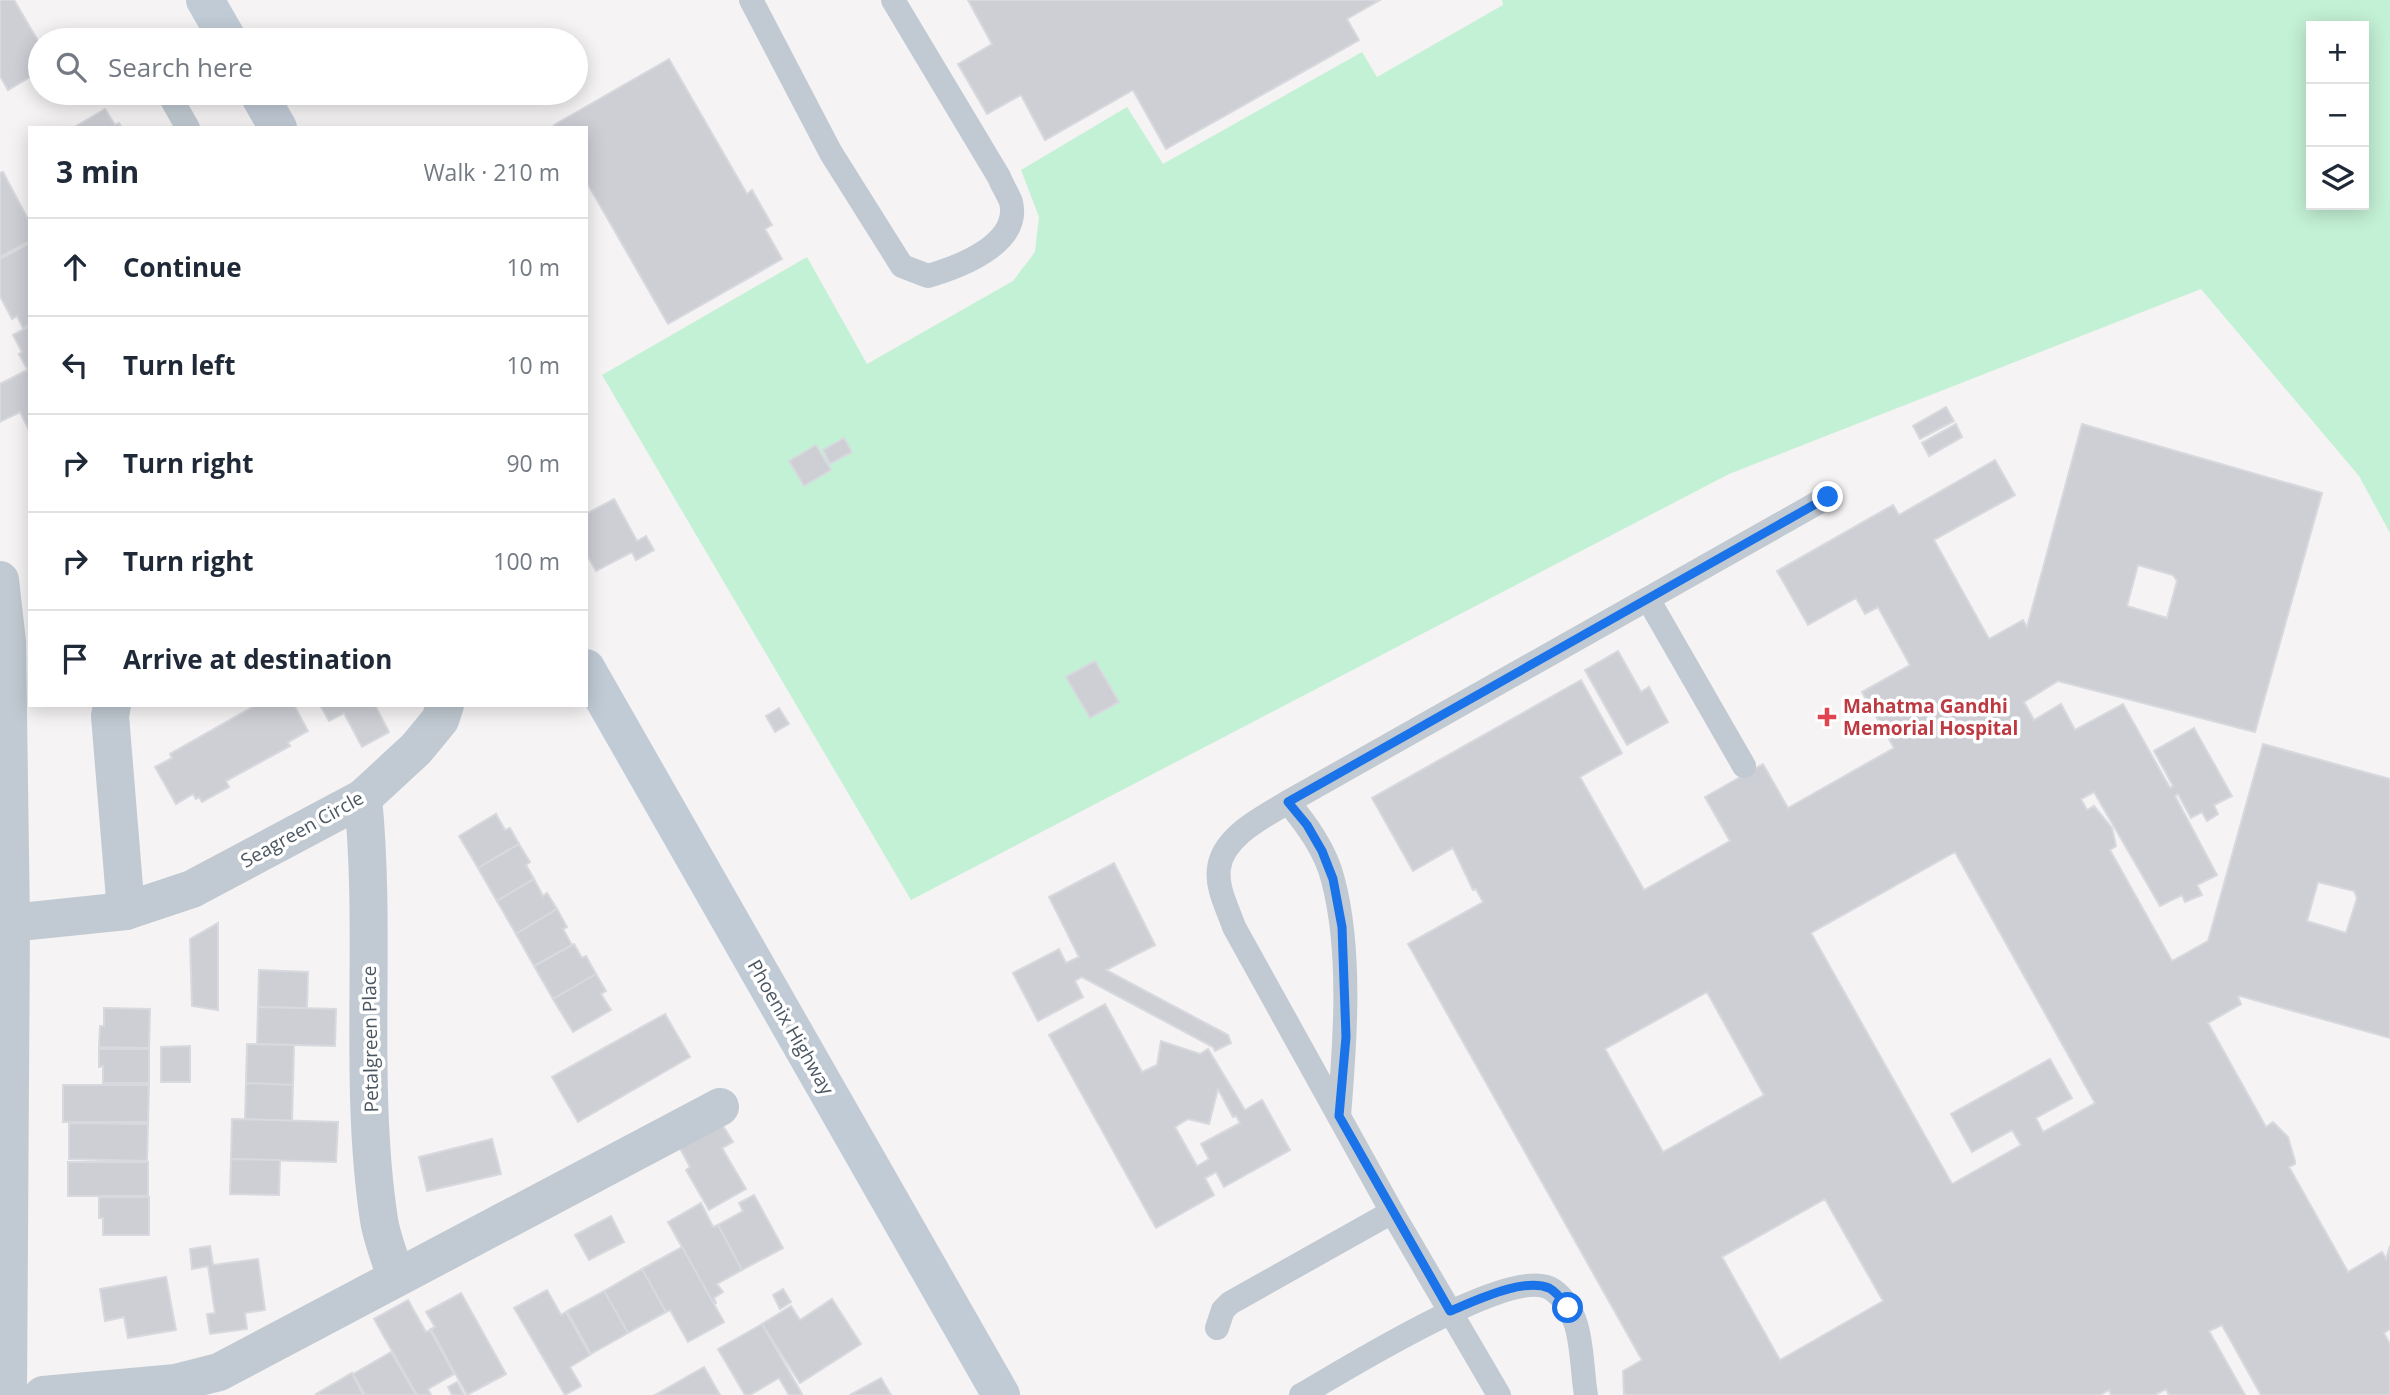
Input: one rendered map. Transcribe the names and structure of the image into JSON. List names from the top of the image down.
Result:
{
  "streets": {
    "main road": ["Phoenix Highway"],
    "street": ["Seagreen Circle", "Petalgreen Place"]
  },
  "crossings": [
    ["Seagreen Circle", "Petalgreen Place"]
  ],
  "places": {
    "health": ["Mahatma Gandhi Memorial Hospital"]
  },
  "page": {
    "map_buttons": ["+", "−"],
    "search": "Search here",
    "heading": ["3 min", "Walk · 210 m"],
    "list": [
      ["Continue", "10 m"],
      ["Turn left", "10 m"],
      ["Turn right", "90 m"],
      ["Turn right", "100 m"],
      "Arrive at destination"
    ]
  }
}
